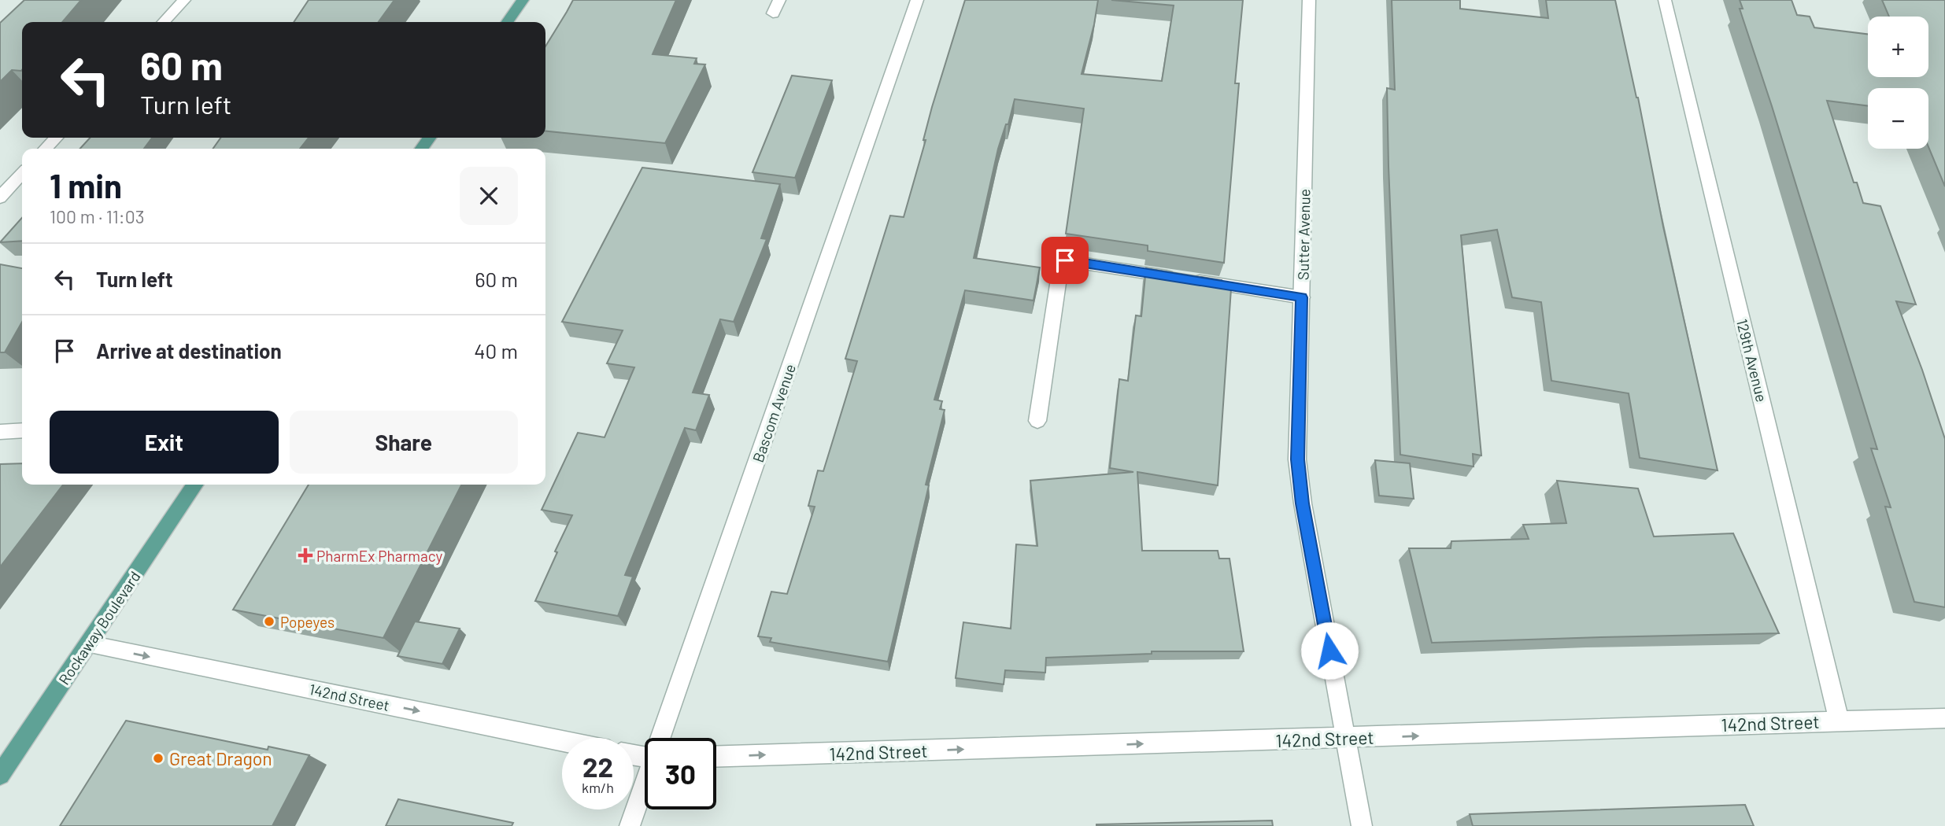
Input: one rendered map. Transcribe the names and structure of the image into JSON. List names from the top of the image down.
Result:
{
  "streets": {
    "main road": ["Rockaway Boulevard"],
    "street": [
      "Sutter Avenue",
      "129th Avenue",
      "Bascom Avenue",
      "142nd Street"
    ]
  },
  "crossings": [
    ["Sutter Avenue", "142nd Street"],
    ["129th Avenue", "142nd Street"],
    ["Rockaway Boulevard", "142nd Street"]
  ],
  "one_way": ["142nd Street"],
  "places": {
    "health": ["PharmEx Pharmacy"],
    "other": ["Popeyes", "Great Dragon"]
  },
  "page": {
    "map_buttons": ["+", "−"],
    "turn": ["60 m", "Turn left"],
    "heading": ["1 min", "100 m · 11:03"],
    "list": [
      {
        "name": "Turn left",
        "value": "60 m"
      },
      {
        "name": "Arrive at destination",
        "value": "40 m"
      }
    ],
    "buttons": ["Exit", "Share"],
    "speed": "22 km/h",
    "limit": "30"
  }
}
